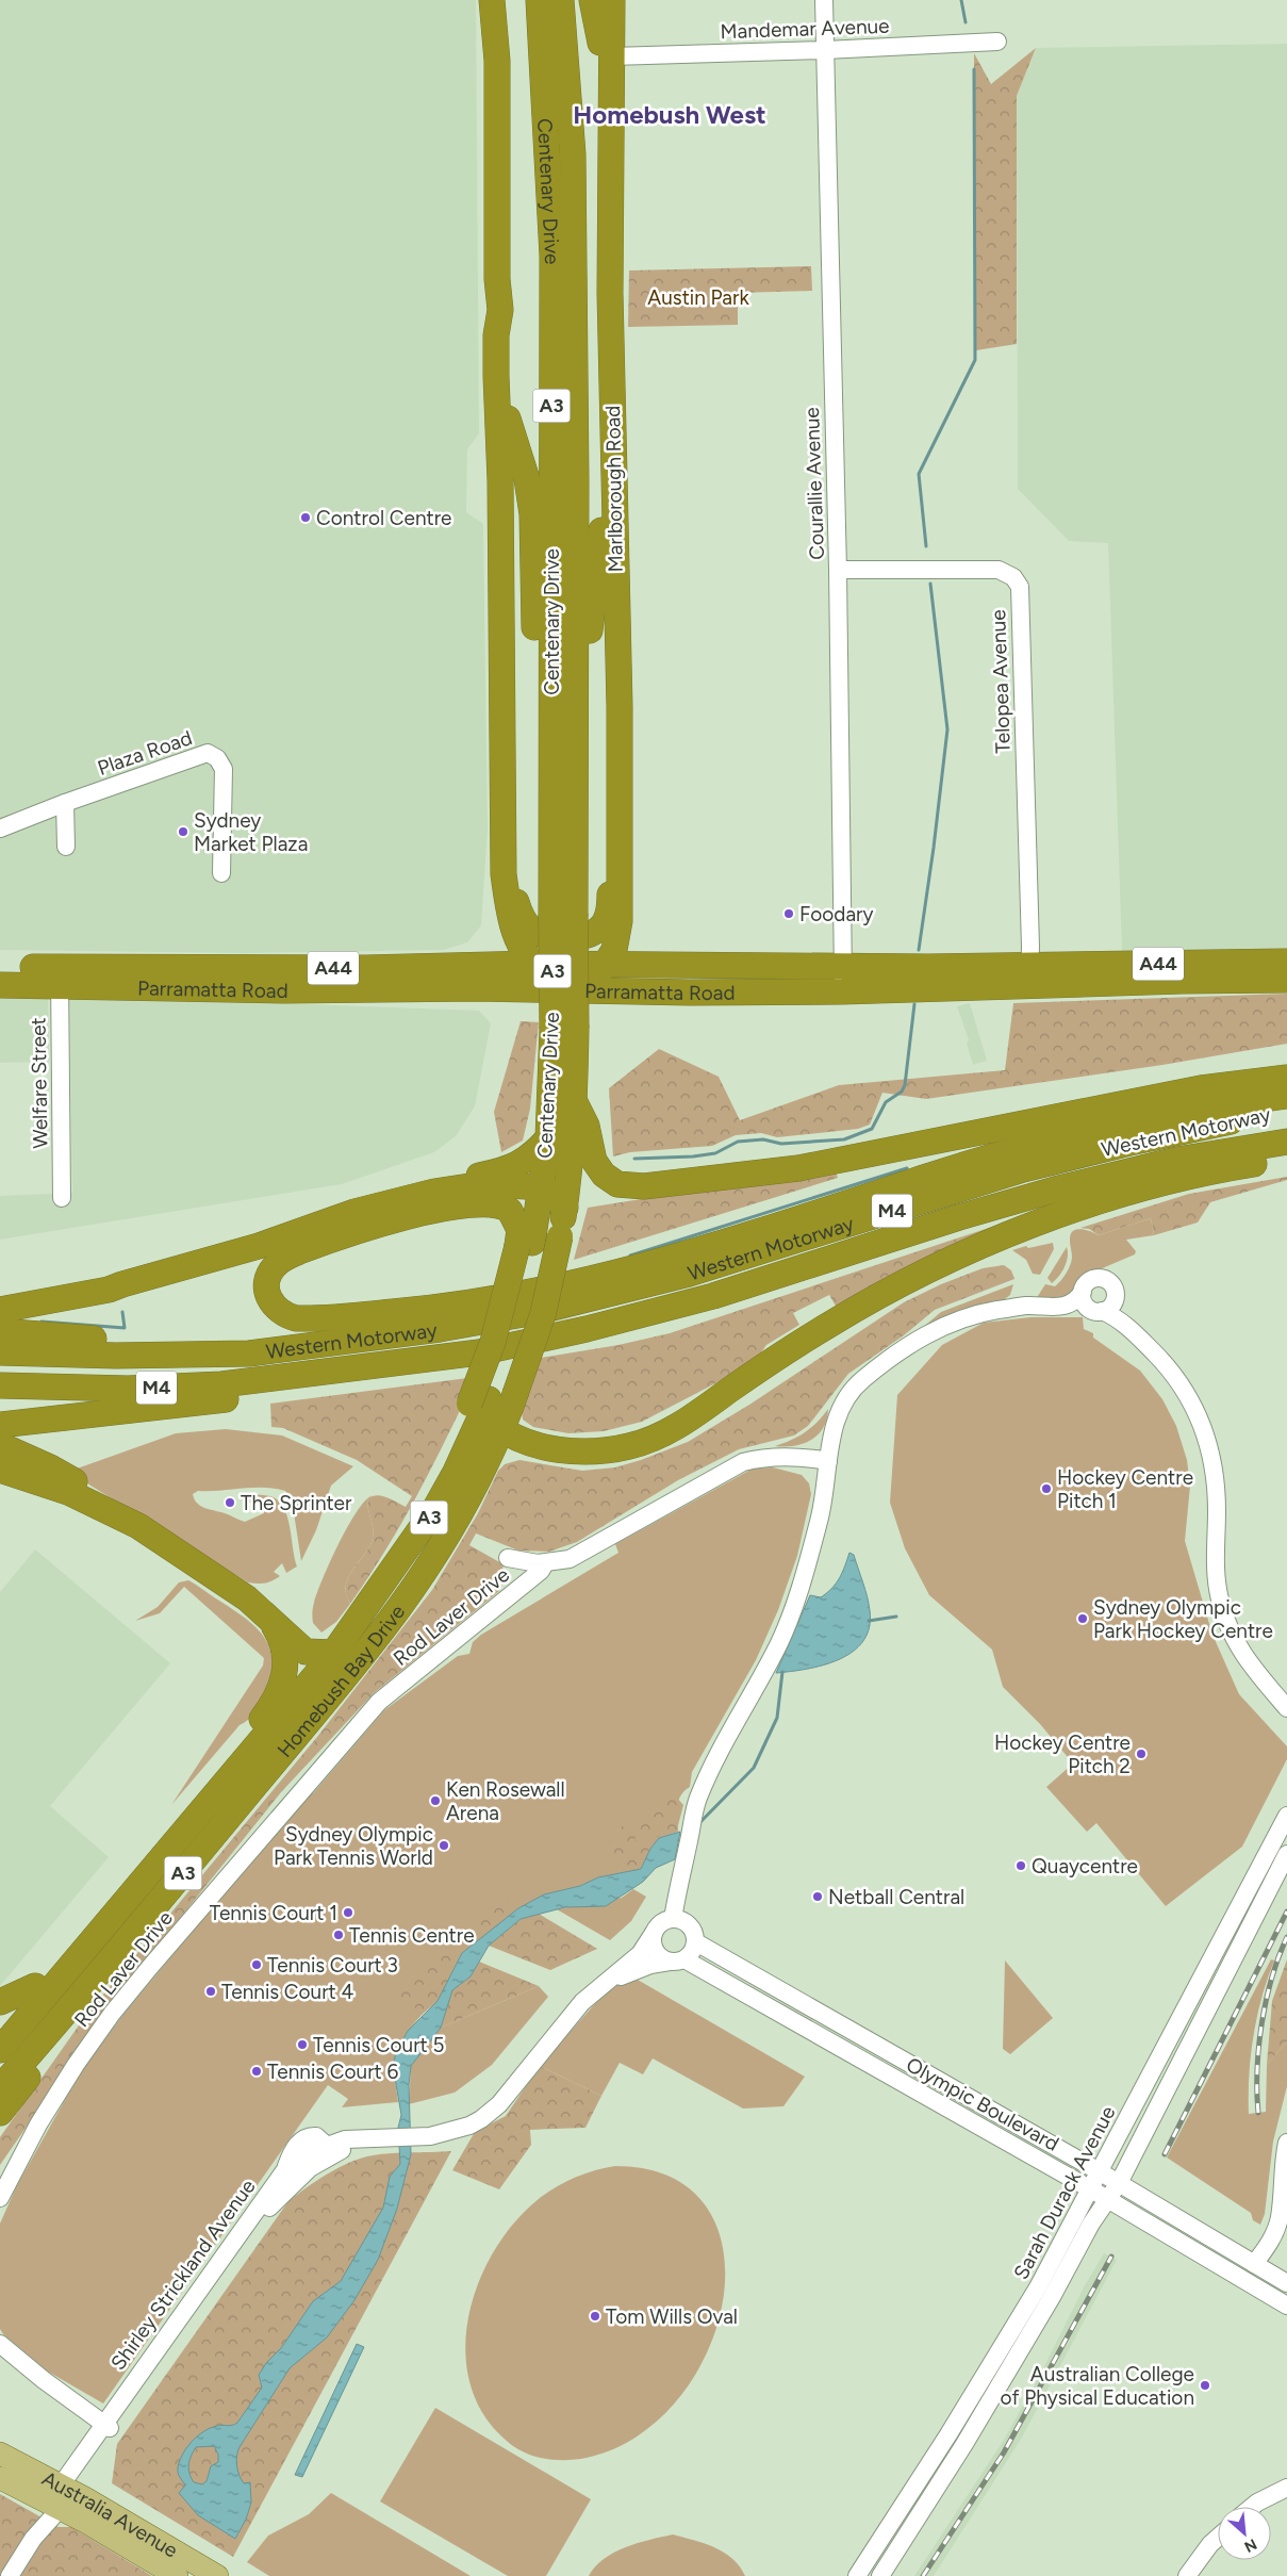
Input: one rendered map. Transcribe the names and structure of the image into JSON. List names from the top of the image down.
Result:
{
  "streets": {
    "highway": [
      "Centenary Drive",
      "A3",
      "Marlborough Road",
      "A44",
      "Parramatta Road",
      "Western Motorway",
      "M4",
      "Homebush Bay Drive"
    ],
    "main road": ["Australia Avenue"],
    "street": [
      "Mandemar Avenue",
      "Courallie Avenue",
      "Telopea Avenue",
      "Plaza Road",
      "Welfare Street",
      "Rod Laver Drive",
      "Olympic Boulevard",
      "Sarah Durack Avenue",
      "Shirley Strickland Avenue"
    ]
  },
  "crossings": [
    ["Mandemar Avenue", "Courallie Avenue"],
    ["Mandemar Avenue", "Marlborough Road"],
    ["Centenary Drive", "Homebush Bay Drive"],
    ["Courallie Avenue", "Telopea Avenue"],
    ["Courallie Avenue", "Parramatta Road"],
    ["Marlborough Road", "Parramatta Road"],
    ["Telopea Avenue", "Parramatta Road"],
    ["Parramatta Road", "Welfare Street"],
    ["Olympic Boulevard", "Sarah Durack Avenue"],
    ["Olympic Boulevard", "Shirley Strickland Avenue"],
    ["Shirley Strickland Avenue", "Australia Avenue"]
  ],
  "districts": ["Homebush West"],
  "parks": ["Austin Park"],
  "places": [
    "Control Centre",
    "Sydney Market Plaza",
    "Foodary",
    "Hockey Centre Pitch 1",
    "The Sprinter",
    "Sydney Olympic Park Hockey Centre",
    "Hockey Centre Pitch 2",
    "Ken Rosewall Arena",
    "Sydney Olympic Park Tennis World",
    "Quaycentre",
    "Netball Central",
    "Tennis Court 1",
    "Tennis Centre",
    "Tennis Court 3",
    "Tennis Court 4",
    "Tennis Court 5",
    "Tennis Court 6",
    "Tom Wills Oval",
    "Australian College of Physical Education"
  ],
  "north": "bottom right"
}
